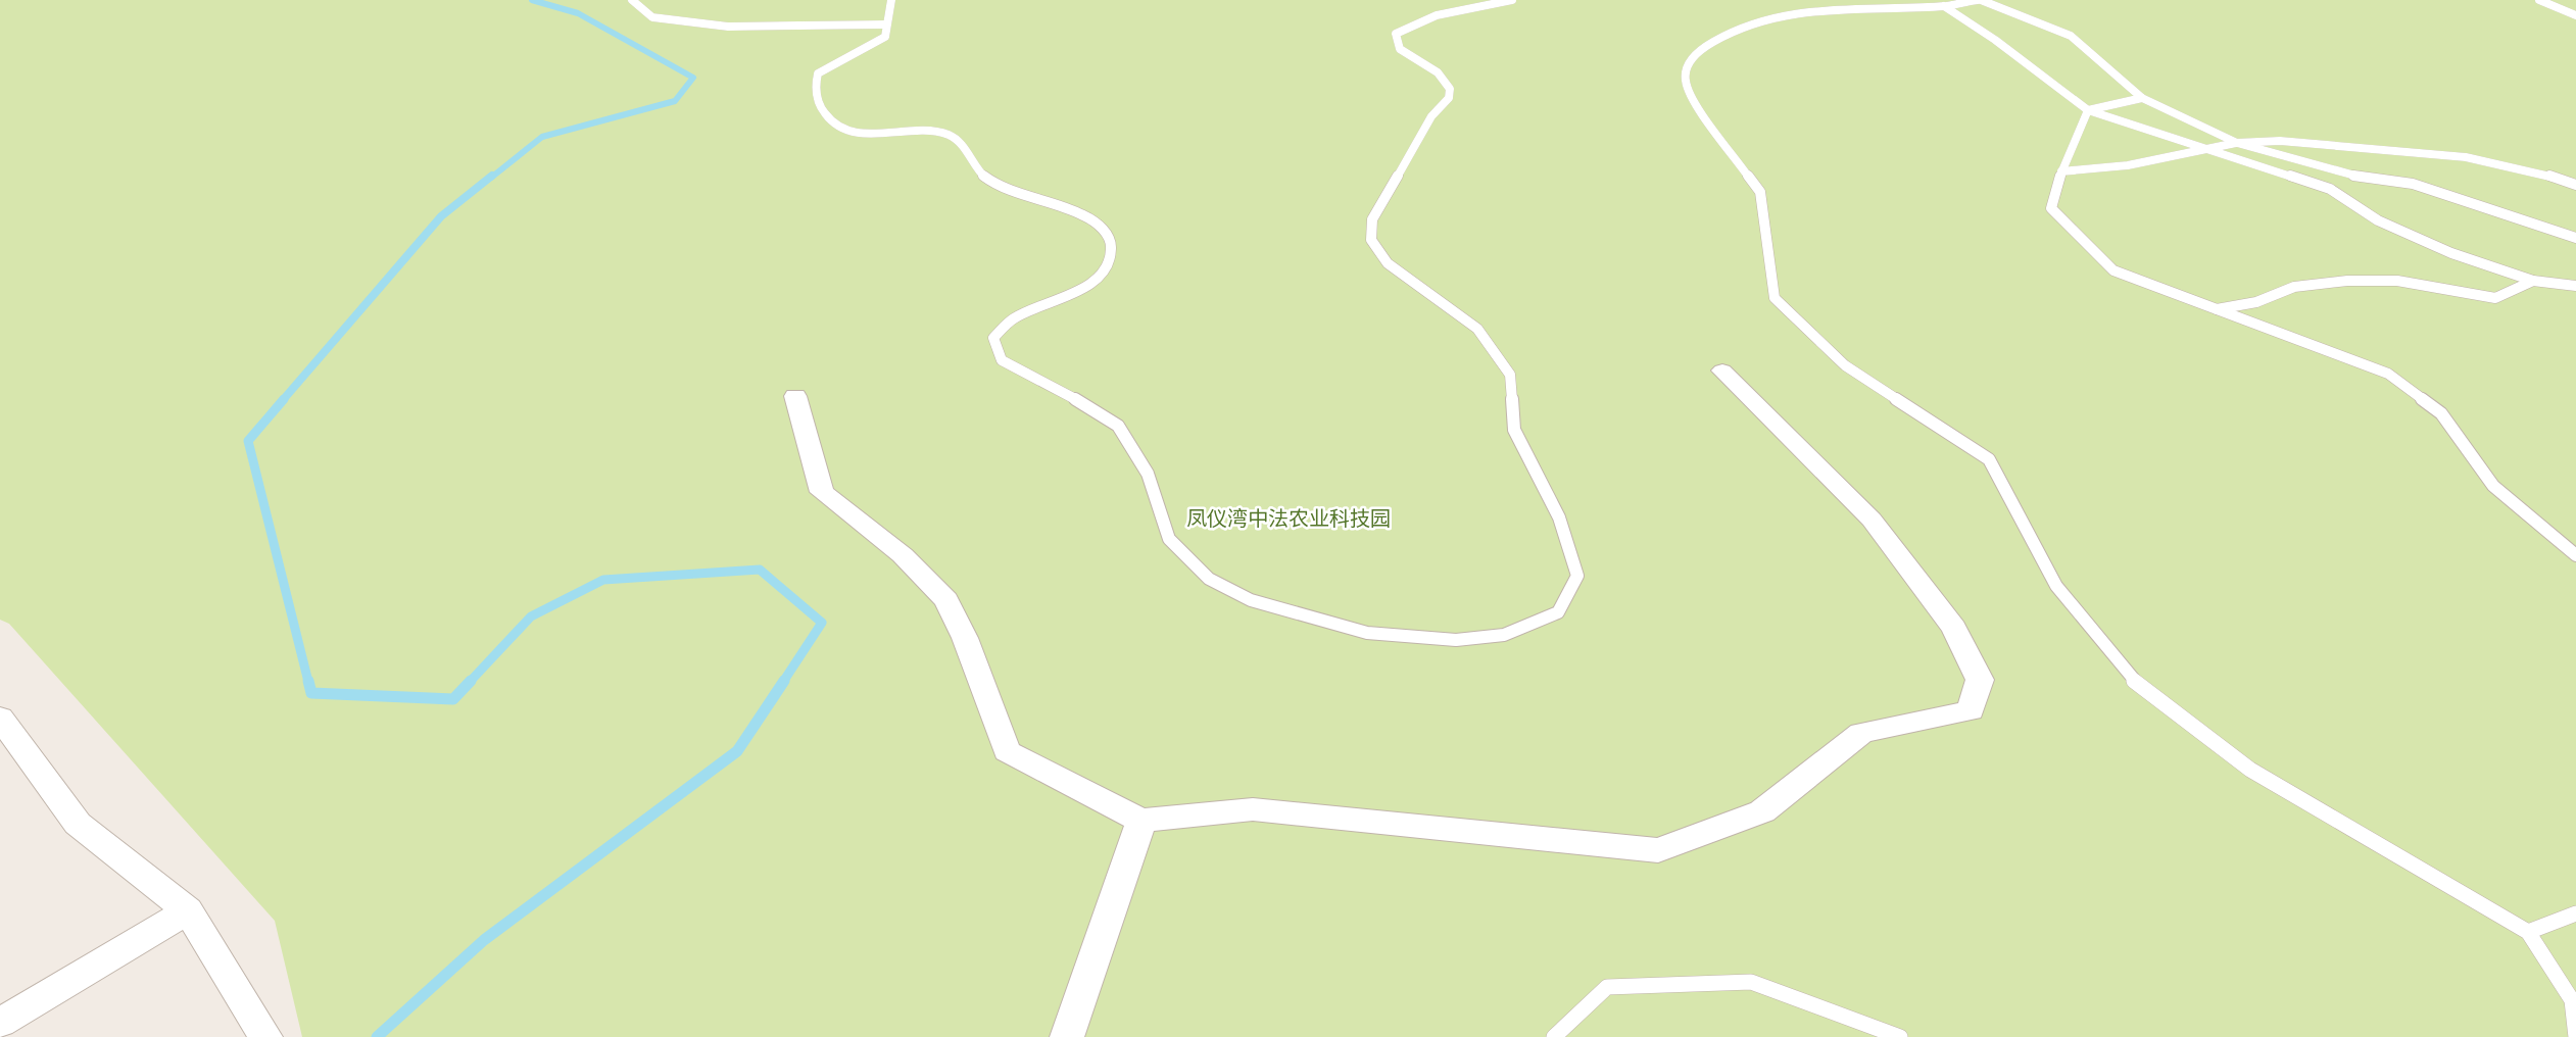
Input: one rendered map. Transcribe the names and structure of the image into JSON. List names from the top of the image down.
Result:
{
  "parks": ["凤仪湾中法农业科技园"]
}
